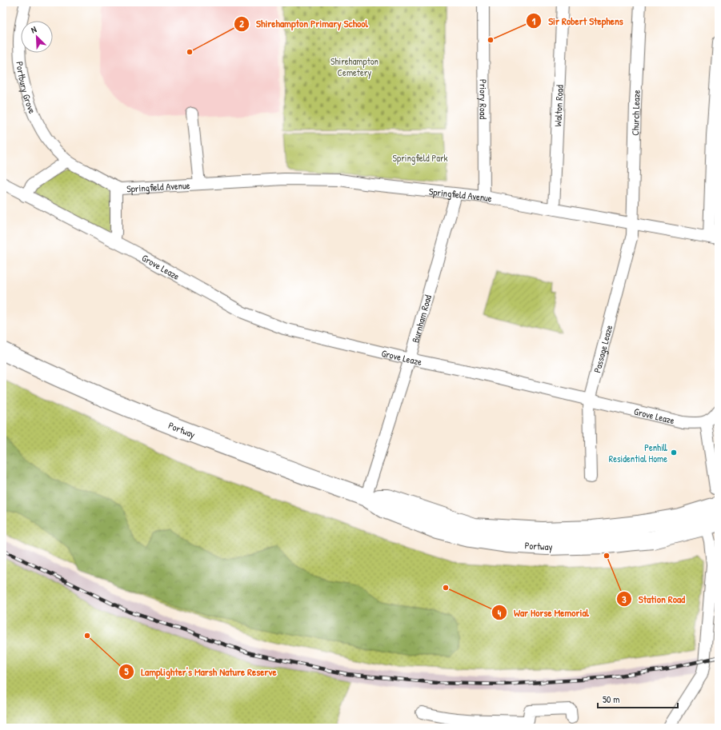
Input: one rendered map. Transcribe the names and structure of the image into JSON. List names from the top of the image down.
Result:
{
  "streets": {
    "highway": ["Portway"],
    "street": [
      "Portbury Grove",
      "Priory Road",
      "Walton Road",
      "Church Leaze",
      "Springfield Avenue",
      "Grove Leaze",
      "Burnham Road",
      "Passage Leaze"
    ]
  },
  "crossings": [
    ["Portbury Grove", "Springfield Avenue"],
    ["Priory Road", "Springfield Avenue"],
    ["Walton Road", "Springfield Avenue"],
    ["Church Leaze", "Springfield Avenue"],
    ["Church Leaze", "Passage Leaze"],
    ["Springfield Avenue", "Burnham Road"],
    ["Springfield Avenue", "Passage Leaze"],
    ["Grove Leaze", "Burnham Road"],
    ["Grove Leaze", "Passage Leaze"],
    ["Burnham Road", "Portway"]
  ],
  "parks": ["Shirehampton Cemetery", "Springfield Park"],
  "places": [
    "Sir Robert Stephens",
    "Shirehampton Primary School",
    "Penhill Residential Home",
    "Station Road",
    "War Horse Memorial",
    "Lamplighter's Marsh Nature Reserve"
  ],
  "scale_bar": "50 m",
  "north": "top left"
}
